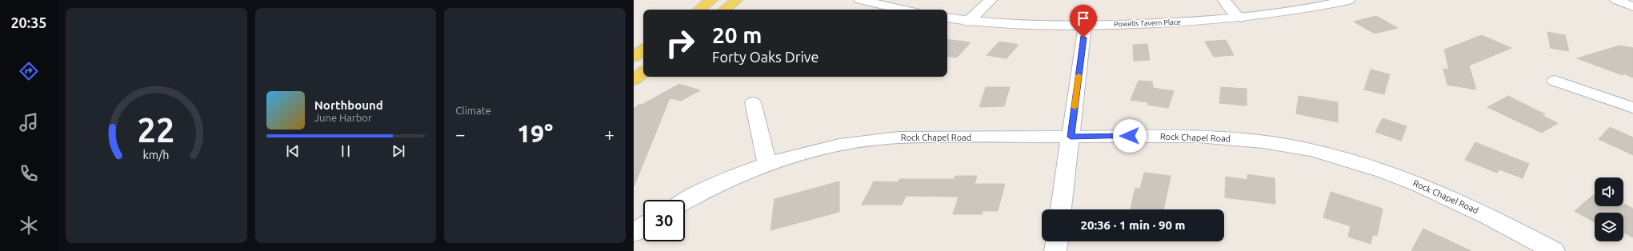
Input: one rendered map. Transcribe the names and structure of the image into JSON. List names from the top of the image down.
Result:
{
  "streets": {
    "street": ["Powells Tavern Place", "Rock Chapel Road"]
  },
  "page": {
    "tabs": "20:35",
    "tile": "Climate",
    "turn": ["20 m", "Forty Oaks Drive"],
    "song": ["Northbound", "June Harbor"],
    "heat": ["−", "19°", "+"],
    "limit": "30",
    "trip": "20:36 · 1 min · 90 m",
    "gauge": ["22", "km/h"]
  }
}
